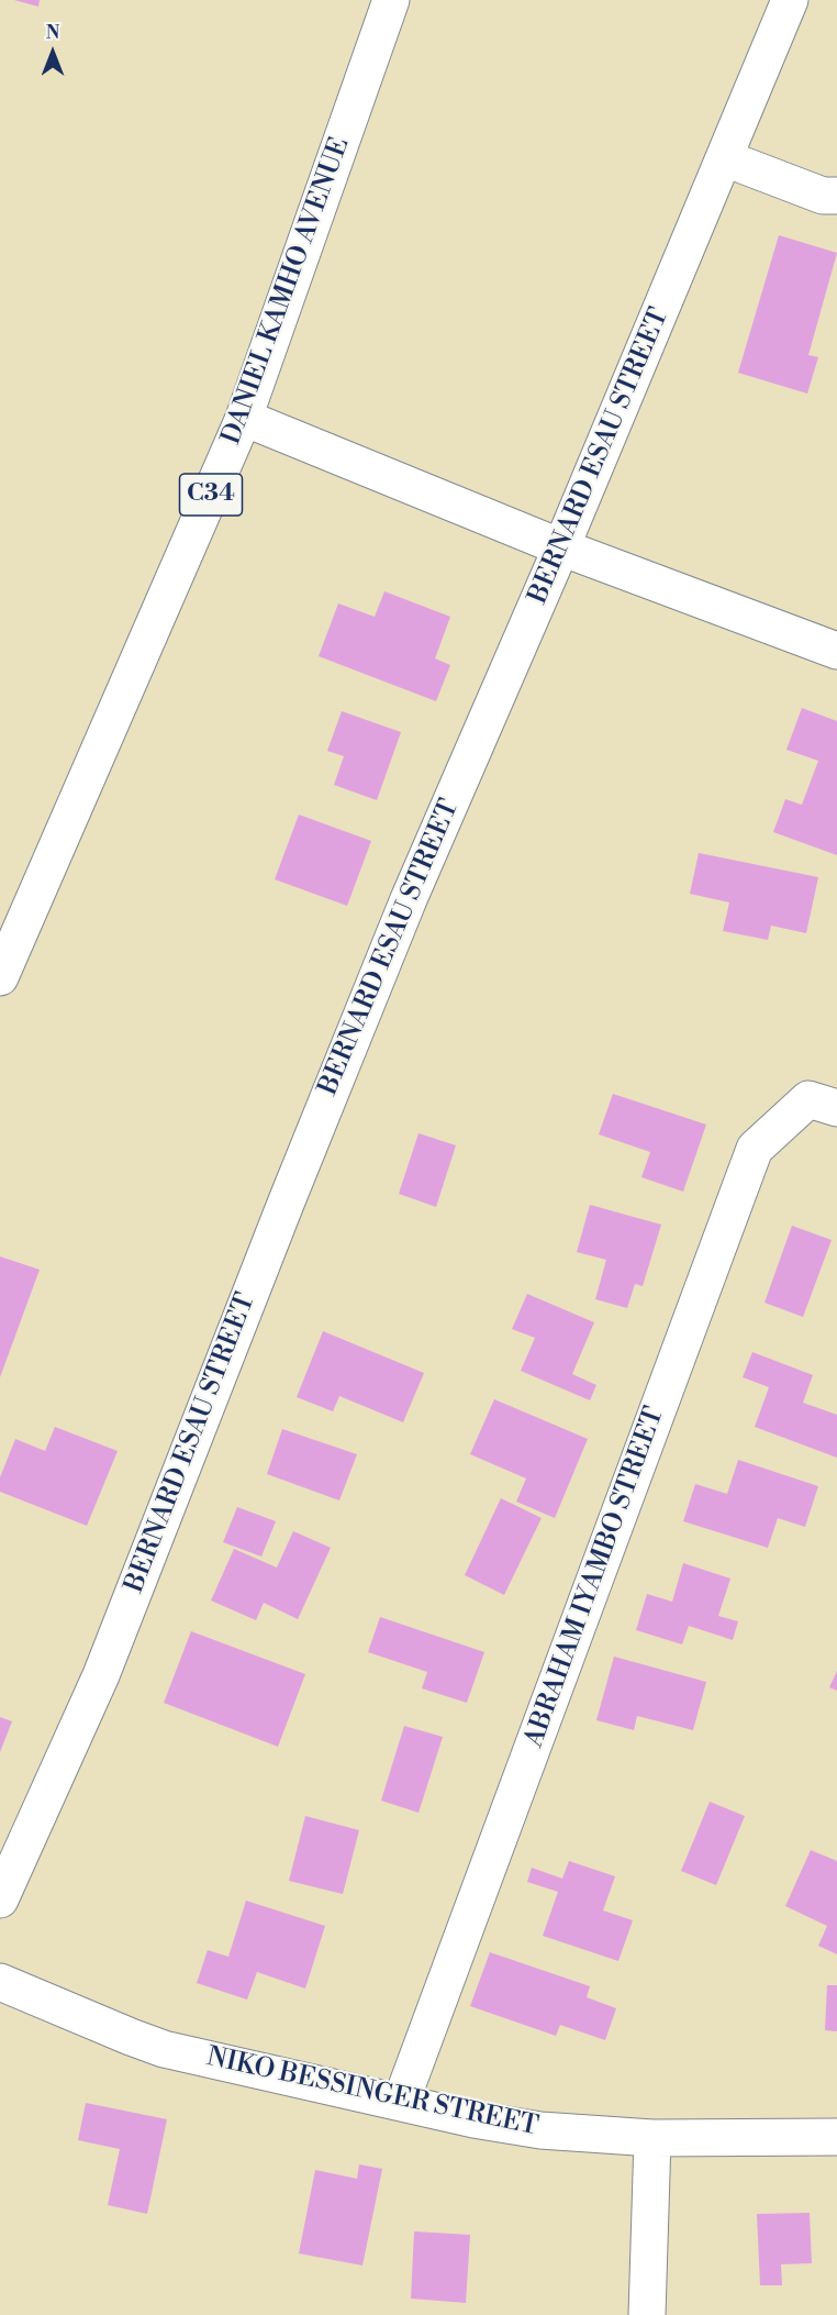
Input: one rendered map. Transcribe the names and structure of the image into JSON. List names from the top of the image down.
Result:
{
  "streets": {
    "street": [
      "DANIEL KAMHO AVENUE",
      "BERNARD ESAU STREET",
      "C34",
      "ABRAHAM IYAMBO STREET",
      "NIKO BESSINGER STREET"
    ]
  },
  "crossings": [
    ["ABRAHAM IYAMBO STREET", "NIKO BESSINGER STREET"]
  ],
  "north": "top"
}
